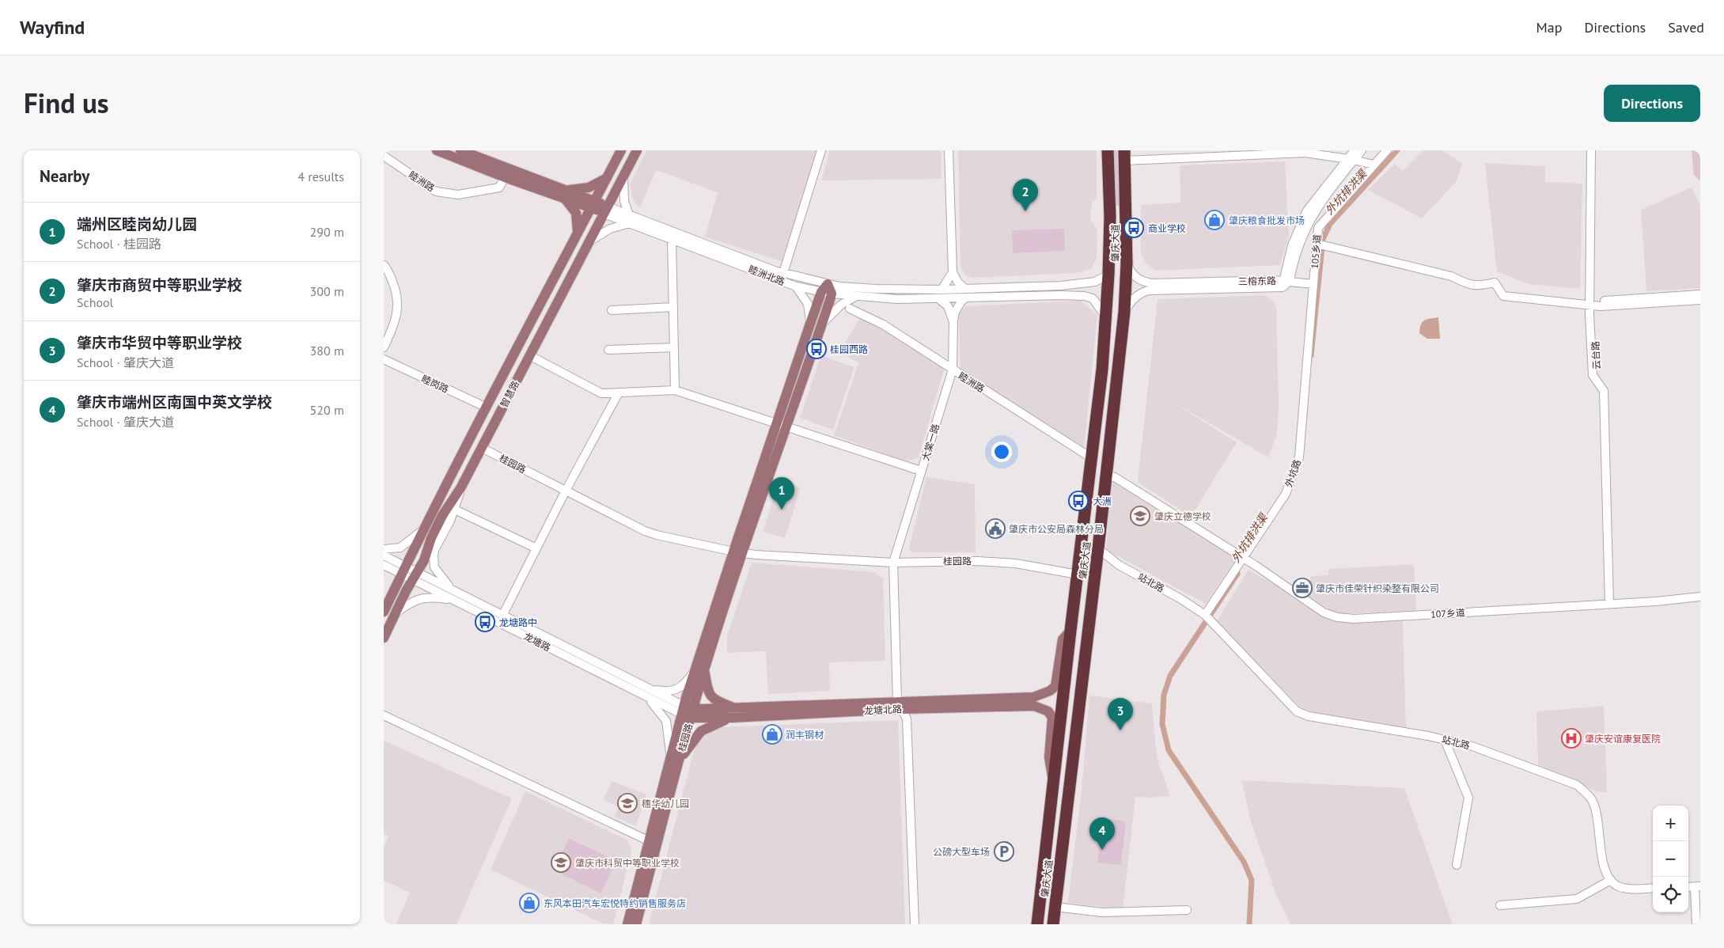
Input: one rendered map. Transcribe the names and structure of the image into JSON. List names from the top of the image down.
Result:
{
  "streets": {
    "highway": ["肇庆大道"],
    "main road": [
      "睦洲北路",
      "智慧路",
      "桂园路",
      "龙塘北路"
    ],
    "street": [
      "睦洲路",
      "105乡道",
      "三榕东路",
      "云台路",
      "睦岗路",
      "大棠一路",
      "外坑路",
      "站北路",
      "107乡道",
      "龙塘路"
    ]
  },
  "crossings": [
    ["睦洲路", "肇庆大道"],
    ["睦洲路", "睦洲北路"],
    ["睦洲路", "大棠一路"],
    ["肇庆大道", "睦洲北路"],
    ["肇庆大道", "桂园路"],
    ["肇庆大道", "站北路"],
    ["肇庆大道", "107乡道"],
    ["105乡道", "三榕东路"],
    ["105乡道", "外坑路"],
    ["睦洲北路", "智慧路"],
    ["云台路", "107乡道"],
    ["睦岗路", "智慧路"],
    ["智慧路", "桂园路"],
    ["智慧路", "龙塘路"],
    ["大棠一路", "桂园路"],
    ["大棠一路", "龙塘北路"],
    ["桂园路", "龙塘路"],
    ["外坑路", "站北路"],
    ["外坑路", "107乡道"]
  ],
  "water": ["外坑排洪渠"],
  "places": {
    "shop": ["肇庆粮食批发市场", "润丰钢材", "东风本田汽车宏悦特约销售服务店"],
    "bus stop": [
      "商业学校",
      "桂园西路",
      "大洲",
      "龙塘路中"
    ],
    "school or university": ["肇庆立德学校", "穗华幼儿园", "肇庆市科贸中等职业学校"],
    "public building": ["肇庆市公安局森林分局"],
    "office": ["肇庆市佳荣针织染整有限公司"],
    "hospital": ["肇庆安谊康复医院"],
    "parking": ["公磅大型车场"]
  },
  "page": {
    "header": "Wayfind",
    "nav": ["Map", "Directions", "Saved"],
    "title": "Find us",
    "buttons": "Directions",
    "heading": ["Nearby", "4 results"],
    "pins": [
      "2",
      "1",
      "3",
      "4"
    ],
    "list": [
      {
        "mark": "1",
        "name": "端州区睦岗幼儿园",
        "note": "School · 桂园路",
        "value": "290 m"
      },
      {
        "mark": "2",
        "name": "肇庆市商贸中等职业学校",
        "note": "School",
        "value": "300 m"
      },
      {
        "mark": "3",
        "name": "肇庆市华贸中等职业学校",
        "note": "School · 肇庆大道",
        "value": "380 m"
      },
      {
        "mark": "4",
        "name": "肇庆市端州区南国中英文学校",
        "note": "School · 肇庆大道",
        "value": "520 m"
      }
    ],
    "map_buttons": ["+", "−"]
  }
}
